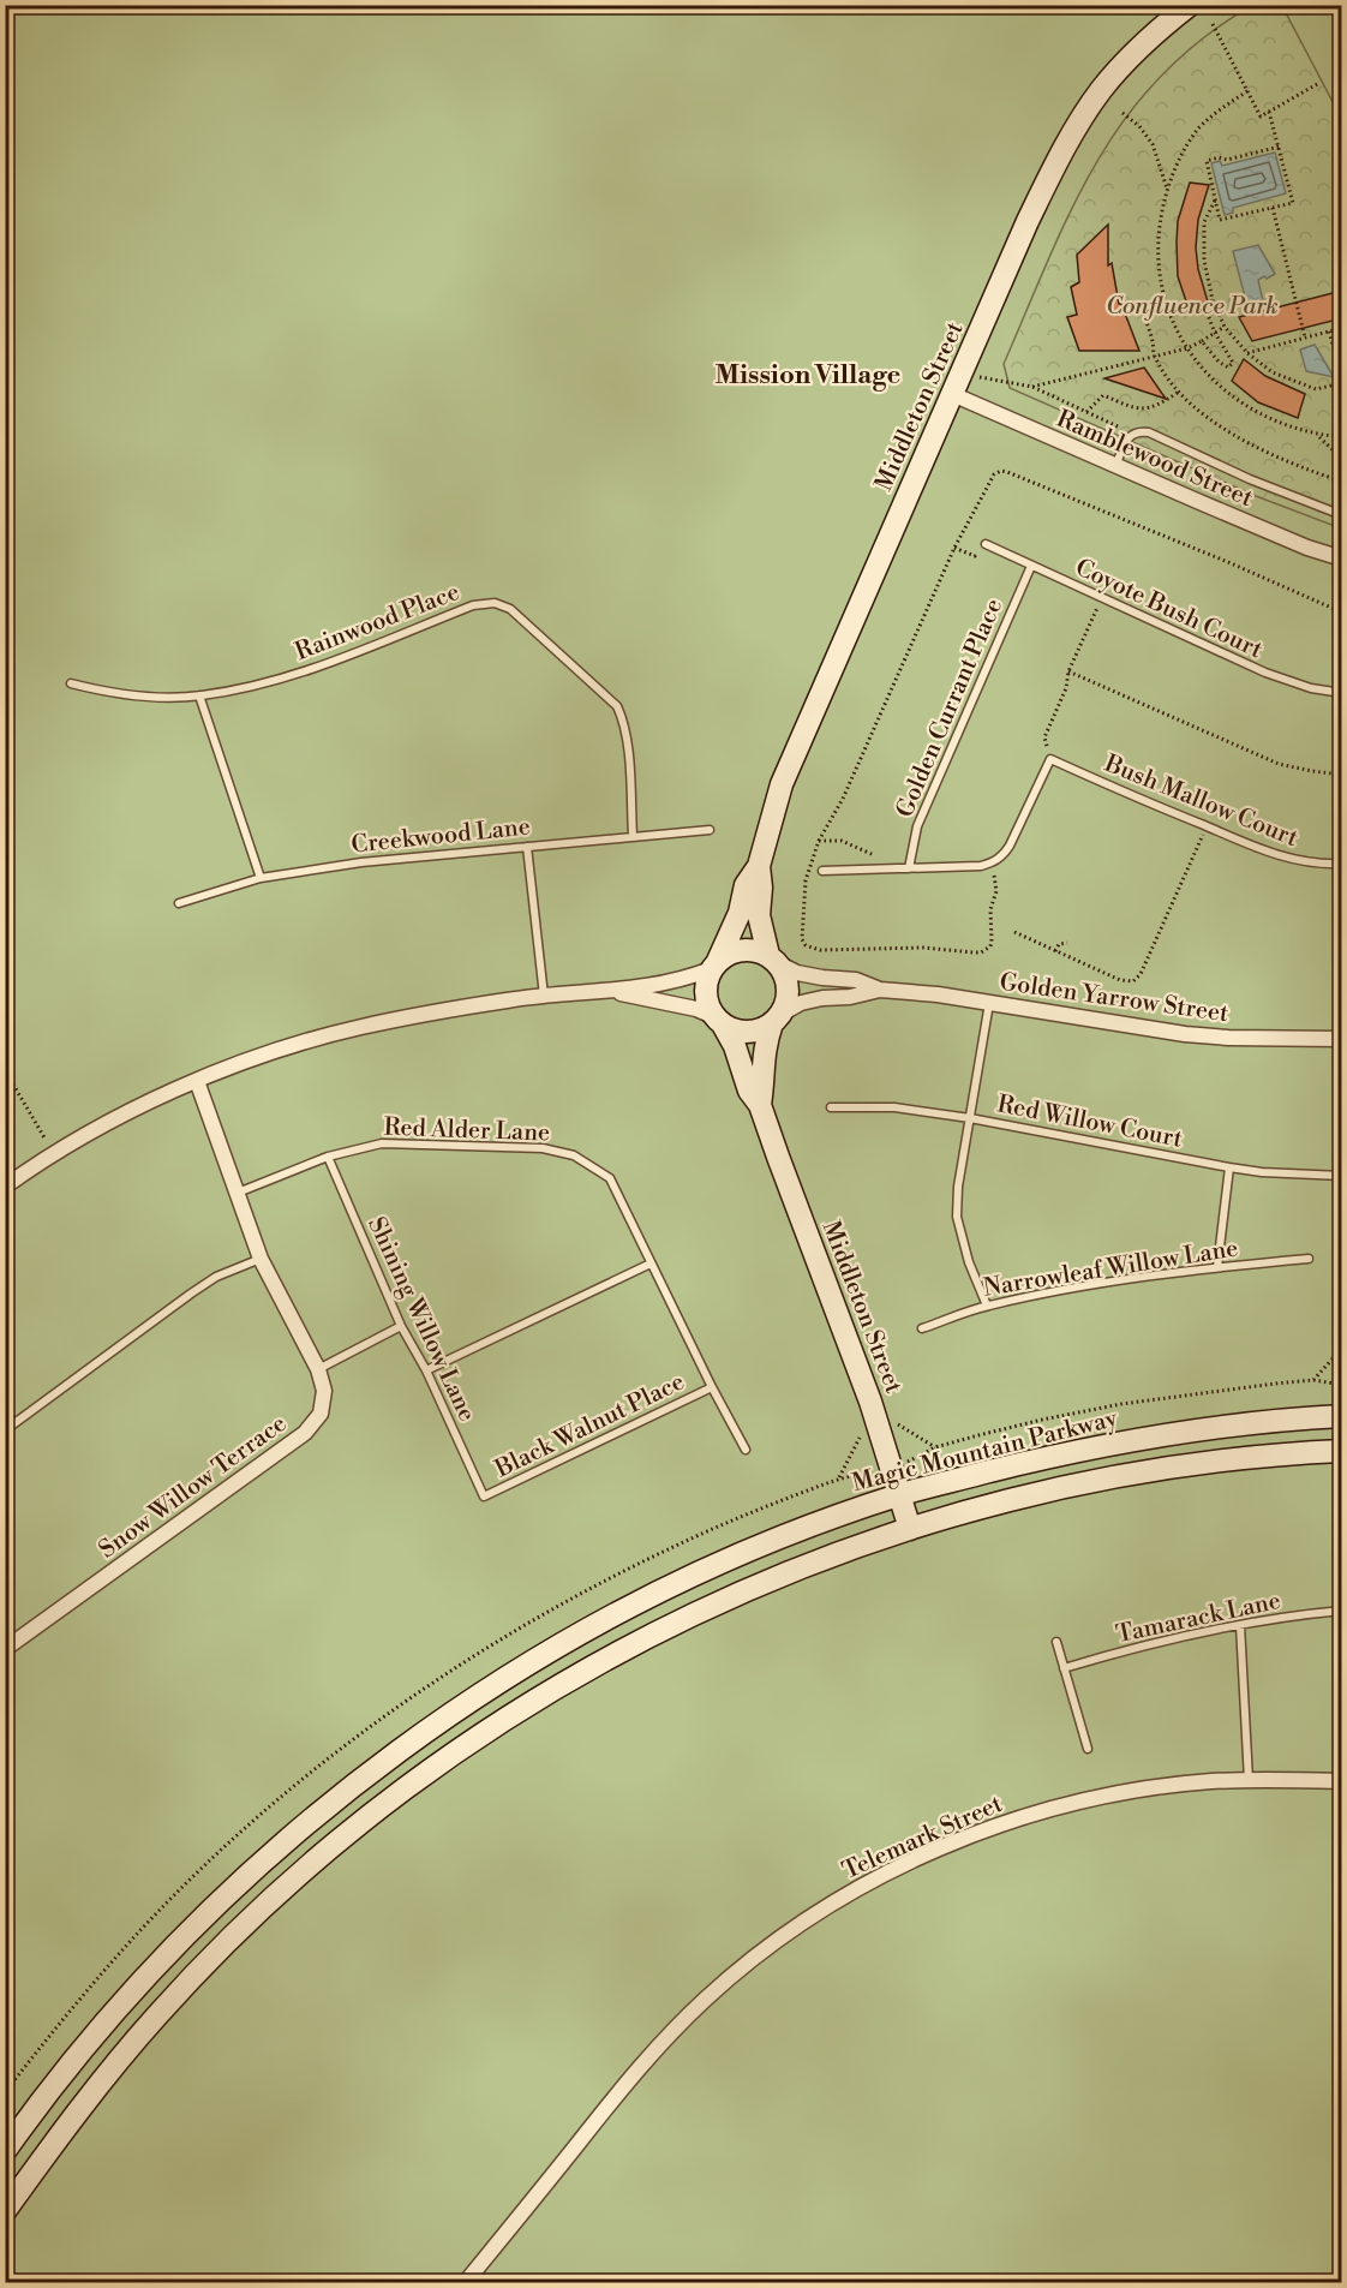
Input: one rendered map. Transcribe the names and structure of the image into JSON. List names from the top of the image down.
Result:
{
  "streets": {
    "street": [
      "Middleton Street",
      "Ramblewood Street",
      "Golden Yarrow Street",
      "Magic Mountain Parkway",
      "Snow Willow Terrace",
      "Telemark Street"
    ],
    "lane": [
      "Coyote Bush Court",
      "Rainwood Place",
      "Golden Currant Place",
      "Bush Mallow Court",
      "Creekwood Lane",
      "Red Willow Court",
      "Red Alder Lane",
      "Narrowleaf Willow Lane",
      "Shining Willow Lane",
      "Black Walnut Place",
      "Tamarack Lane"
    ]
  },
  "crossings": [
    ["Middleton Street", "Ramblewood Street"],
    ["Middleton Street", "Golden Yarrow Street"],
    ["Middleton Street", "Magic Mountain Parkway"],
    ["Coyote Bush Court", "Golden Currant Place"],
    ["Rainwood Place", "Creekwood Lane"],
    ["Red Alder Lane", "Shining Willow Lane"],
    ["Red Alder Lane", "Black Walnut Place"],
    ["Red Alder Lane", "Snow Willow Terrace"],
    ["Shining Willow Lane", "Black Walnut Place"]
  ],
  "districts": ["Mission Village"],
  "parks": ["Confluence Park"]
}
